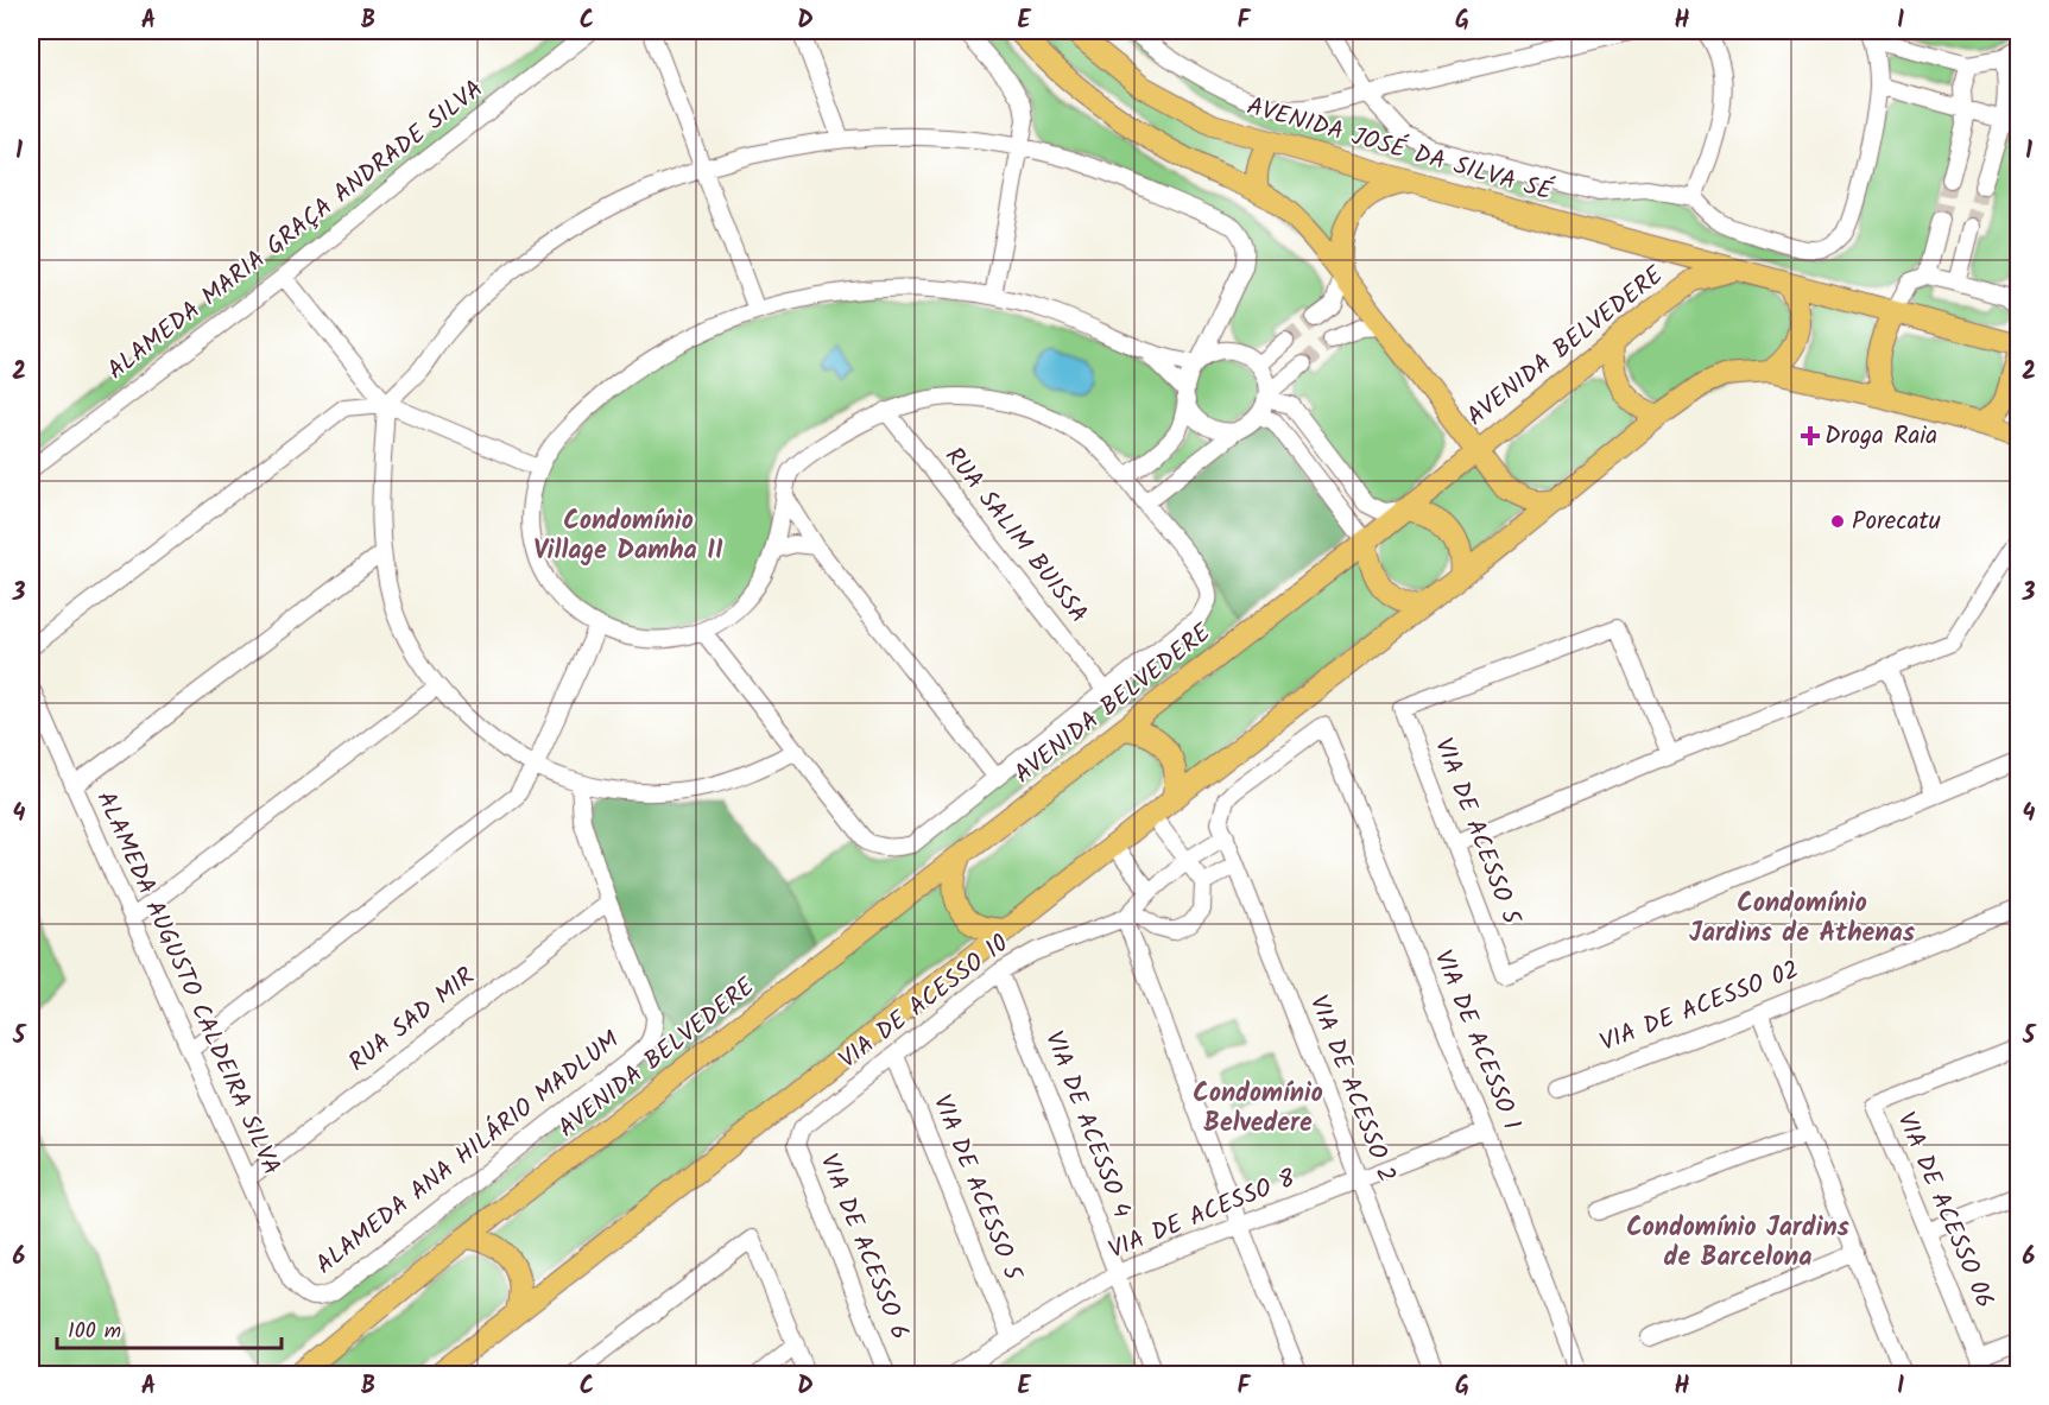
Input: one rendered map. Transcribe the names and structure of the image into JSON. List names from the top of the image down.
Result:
{
  "streets": {
    "main road": ["AVENIDA JOSÉ DA SILVA SÉ", "AVENIDA BELVEDERE"],
    "street": [
      "ALAMEDA MARIA GRAÇA ANDRADE SILVA",
      "RUA SALIM BUISSA",
      "VIA DE ACESSO 5",
      "ALAMEDA AUGUSTO CALDEIRA SILVA",
      "VIA DE ACESSO 10",
      "VIA DE ACESSO 02",
      "RUA SAD MIR",
      "VIA DE ACESSO 1",
      "VIA DE ACESSO 2",
      "VIA DE ACESSO 4",
      "ALAMEDA ANA HILÁRIO MADLUM",
      "VIA DE ACESSO 06",
      "VIA DE ACESSO 8",
      "VIA DE ACESSO 6"
    ]
  },
  "crossings": [
    ["AVENIDA JOSÉ DA SILVA SÉ", "AVENIDA BELVEDERE"],
    ["VIA DE ACESSO 5", "VIA DE ACESSO 10"],
    ["VIA DE ACESSO 5", "VIA DE ACESSO 8"],
    ["ALAMEDA AUGUSTO CALDEIRA SILVA", "RUA SAD MIR"],
    ["ALAMEDA AUGUSTO CALDEIRA SILVA", "ALAMEDA ANA HILÁRIO MADLUM"],
    ["VIA DE ACESSO 10", "VIA DE ACESSO 1"],
    ["VIA DE ACESSO 10", "VIA DE ACESSO 2"],
    ["VIA DE ACESSO 10", "VIA DE ACESSO 4"],
    ["VIA DE ACESSO 10", "VIA DE ACESSO 6"],
    ["RUA SAD MIR", "ALAMEDA ANA HILÁRIO MADLUM"],
    ["VIA DE ACESSO 1", "VIA DE ACESSO 2"],
    ["VIA DE ACESSO 1", "VIA DE ACESSO 8"],
    ["VIA DE ACESSO 2", "VIA DE ACESSO 8"],
    ["VIA DE ACESSO 4", "VIA DE ACESSO 8"]
  ],
  "districts": [
    "Condomínio Village Damha II",
    "Condomínio Jardins de Athenas",
    "Condomínio Belvedere",
    "Condomínio Jardins de Barcelona"
  ],
  "places": {
    "health": ["Droga Raia"],
    "other": ["Porecatu"]
  },
  "scale_bar": "100 m",
  "grid": {
    "columns": [
      "A",
      "B",
      "C",
      "D",
      "E",
      "F",
      "G",
      "H",
      "I"
    ],
    "rows": [
      "1",
      "2",
      "3",
      "4",
      "5",
      "6"
    ]
  }
}
